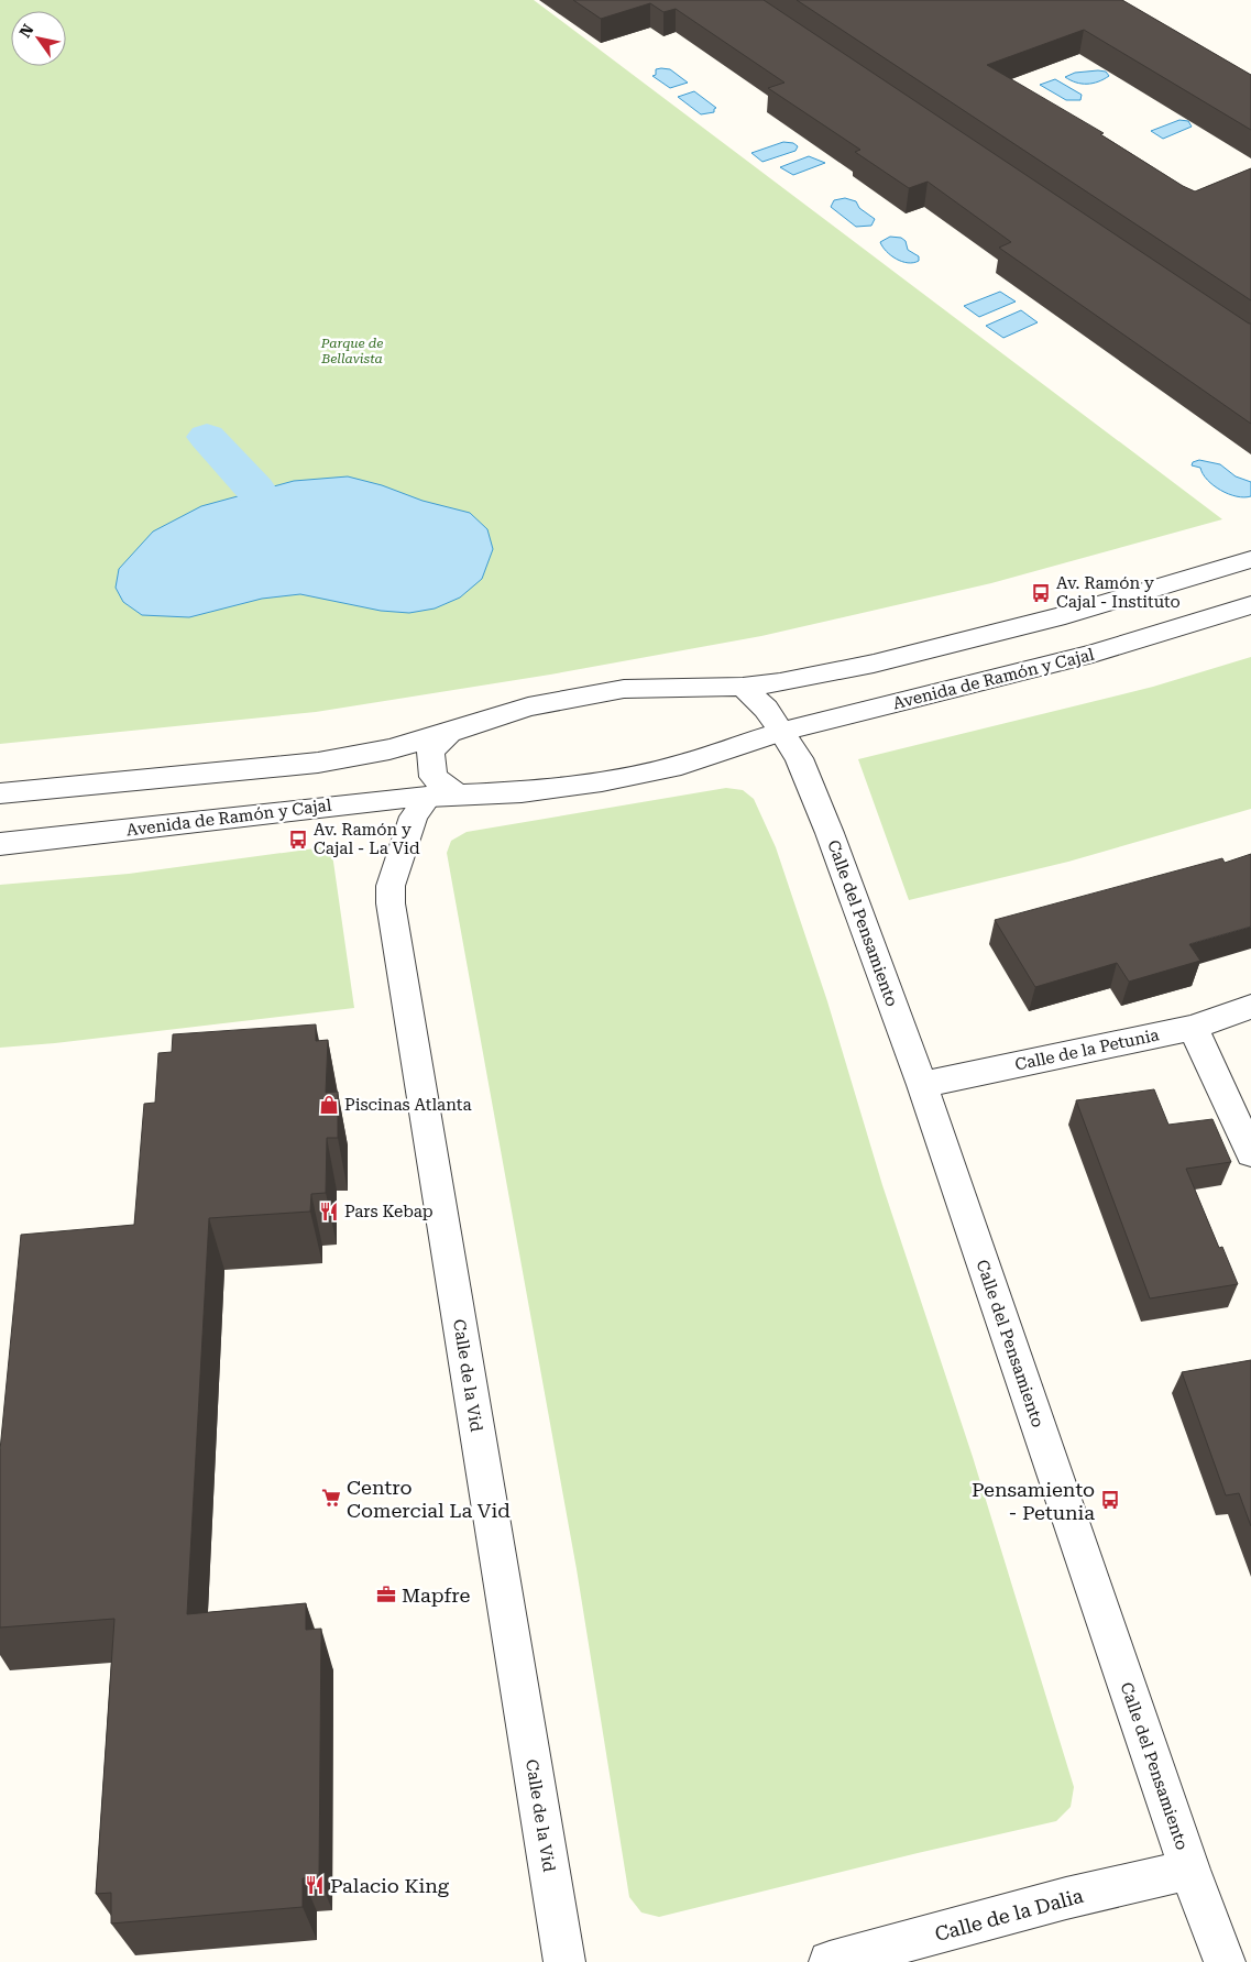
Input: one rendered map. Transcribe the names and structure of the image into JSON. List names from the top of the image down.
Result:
{
  "streets": {
    "street": [
      "Avenida de Ramón y Cajal",
      "Calle del Pensamiento",
      "Calle de la Petunia",
      "Calle de la Vid",
      "Calle de la Dalia"
    ]
  },
  "crossings": [
    ["Avenida de Ramón y Cajal", "Calle del Pensamiento"],
    ["Avenida de Ramón y Cajal", "Calle de la Vid"],
    ["Calle del Pensamiento", "Calle de la Petunia"],
    ["Calle del Pensamiento", "Calle de la Dalia"]
  ],
  "parks": ["Parque de Bellavista"],
  "places": {
    "bus stop": ["Av. Ramón y Cajal - Instituto", "Av. Ramón y Cajal - La Vid", "Pensamiento - Petunia"],
    "shop": ["Piscinas Atlanta"],
    "restaurant": ["Pars Kebap", "Palacio King"],
    "supermarket": ["Centro Comercial La Vid"],
    "office": ["Mapfre"]
  },
  "north": "top left"
}
